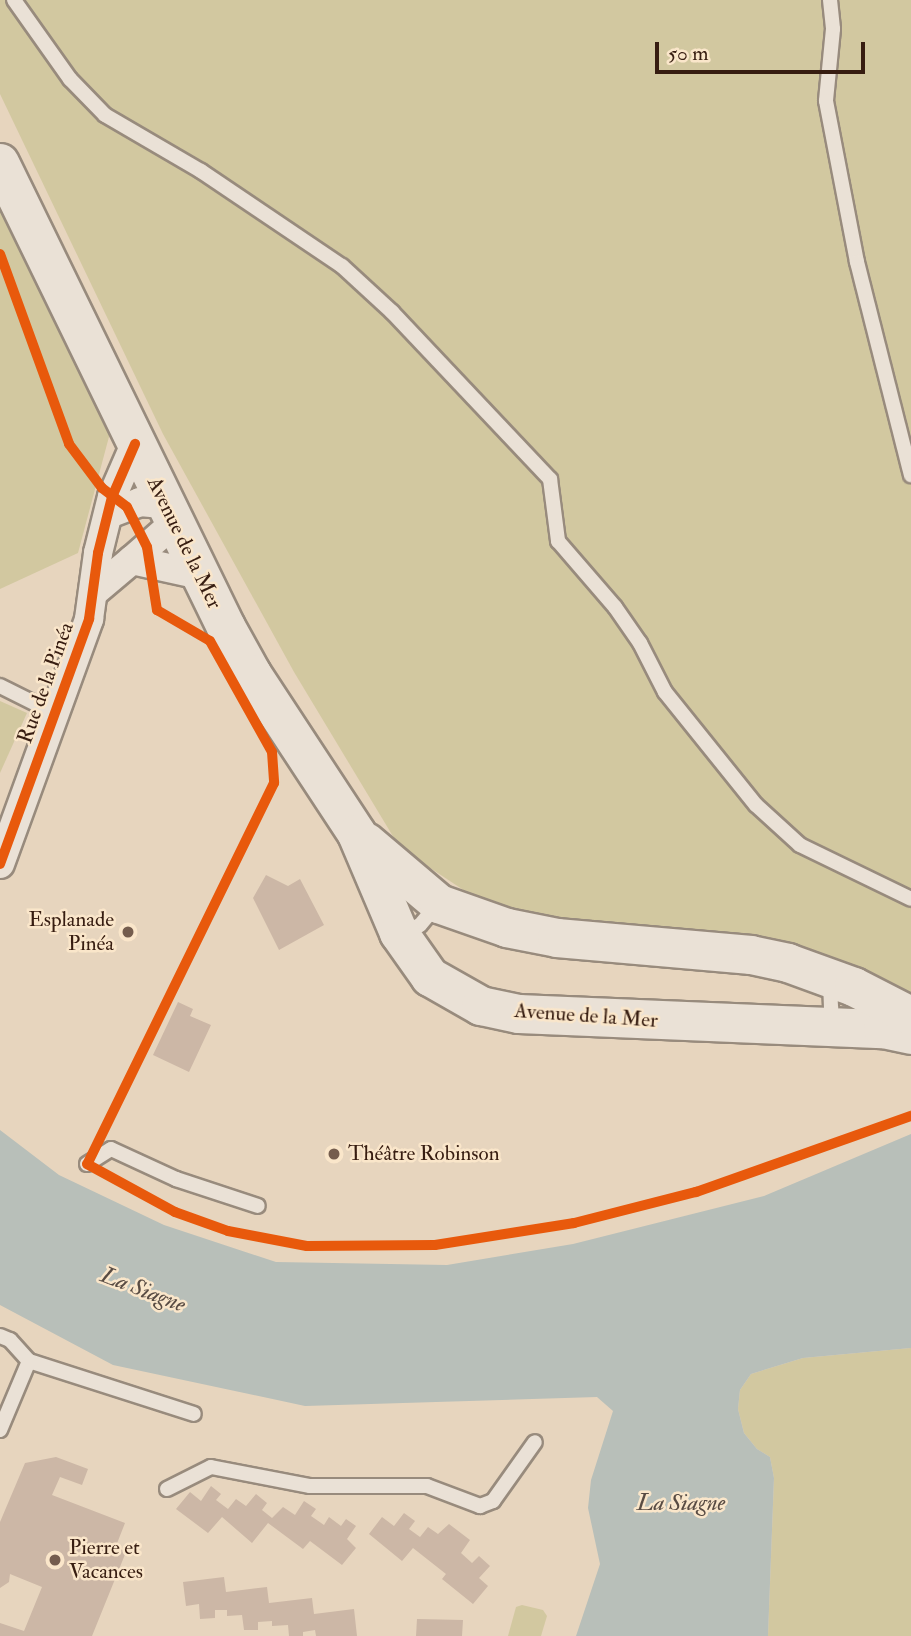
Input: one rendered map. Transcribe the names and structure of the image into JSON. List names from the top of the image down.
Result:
{
  "streets": {
    "main road": ["Avenue de la Mer"],
    "street": ["Rue de la Pinéa"]
  },
  "crossings": [
    ["Avenue de la Mer", "Rue de la Pinéa"]
  ],
  "water": ["La Siagne"],
  "places": ["Esplanade Pinéa", "Théâtre Robinson", "Pierre et Vacances"],
  "scale_bar": "50 m"
}
